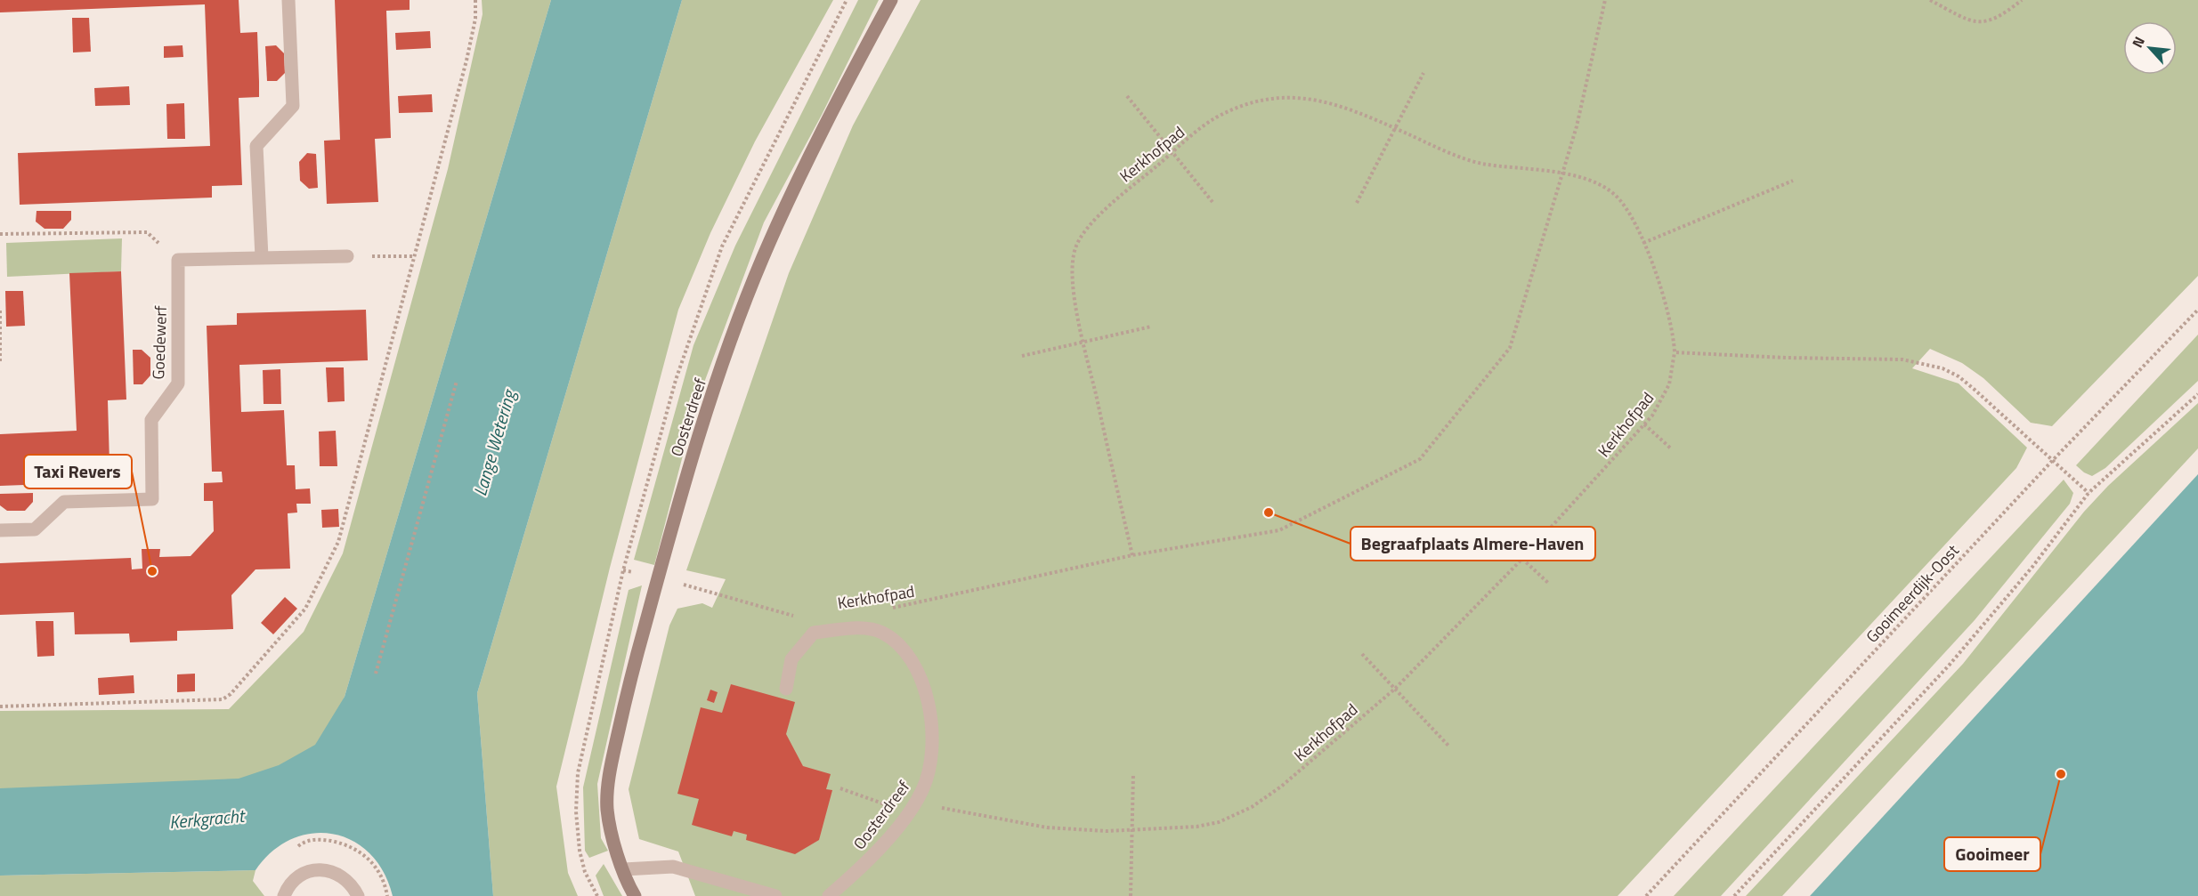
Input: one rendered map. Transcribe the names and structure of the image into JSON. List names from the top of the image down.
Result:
{
  "streets": {
    "main road": ["Oosterdreef"],
    "street": ["Goedewerf"],
    "path": ["Kerkhofpad", "Gooimeerdijk-Oost"]
  },
  "crossings": [
    ["Kerkhofpad", "Oosterdreef"]
  ],
  "water": ["Lange Wetering", "Kerkgracht"],
  "places": ["Begraafplaats Almere-Haven", "Taxi Revers", "Gooimeer"],
  "north": "top left"
}
